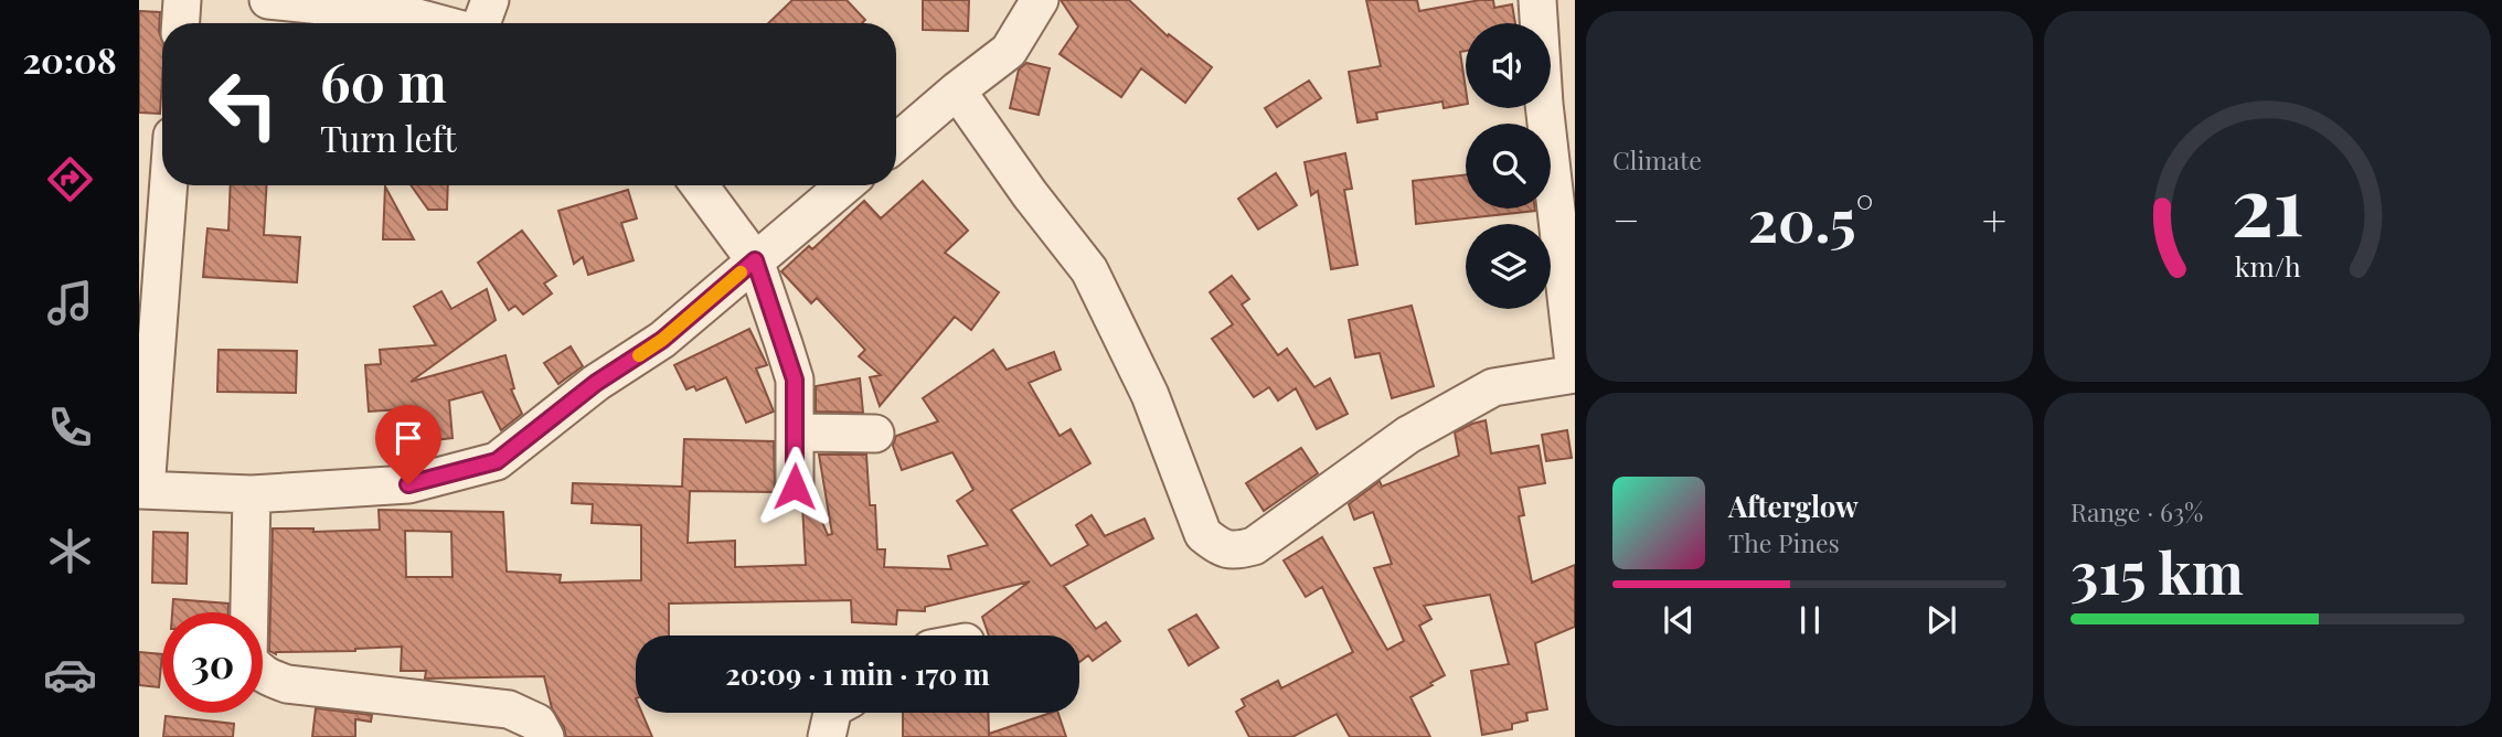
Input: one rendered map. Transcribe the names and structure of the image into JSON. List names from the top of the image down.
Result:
{
  "page": {
    "tabs": "20:08",
    "tile": [
      "Climate",
      ["Range · 63%", "315 km"]
    ],
    "turn": ["60 m", "Turn left"],
    "heat": ["−", "20.5°", "+"],
    "song": ["Afterglow", "The Pines"],
    "limit": "30",
    "trip": "20:09 · 1 min · 170 m",
    "gauge": ["21", "km/h"]
  }
}
